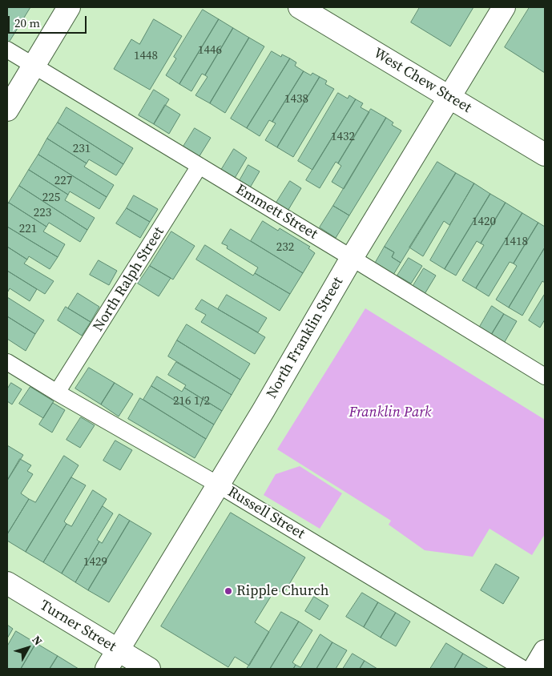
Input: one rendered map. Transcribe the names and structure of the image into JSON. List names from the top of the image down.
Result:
{
  "streets": {
    "street": ["West Chew Street", "North Franklin Street", "Turner Street"],
    "lane": ["Emmett Street", "North Ralph Street", "Russell Street"]
  },
  "crossings": [
    ["West Chew Street", "North Franklin Street"],
    ["Emmett Street", "North Ralph Street"],
    ["Emmett Street", "North Franklin Street"],
    ["North Ralph Street", "Russell Street"],
    ["North Franklin Street", "Russell Street"],
    ["North Franklin Street", "Turner Street"]
  ],
  "parks": ["Franklin Park"],
  "places": ["Ripple Church"],
  "house_numbers": [
    "1446",
    "1448",
    "1438",
    "1432",
    "231",
    "227",
    "225",
    "223",
    "1420",
    "221",
    "1418",
    "232",
    "216 1/2",
    "1429"
  ],
  "scale_bar": "20 m",
  "north": "top right"
}
